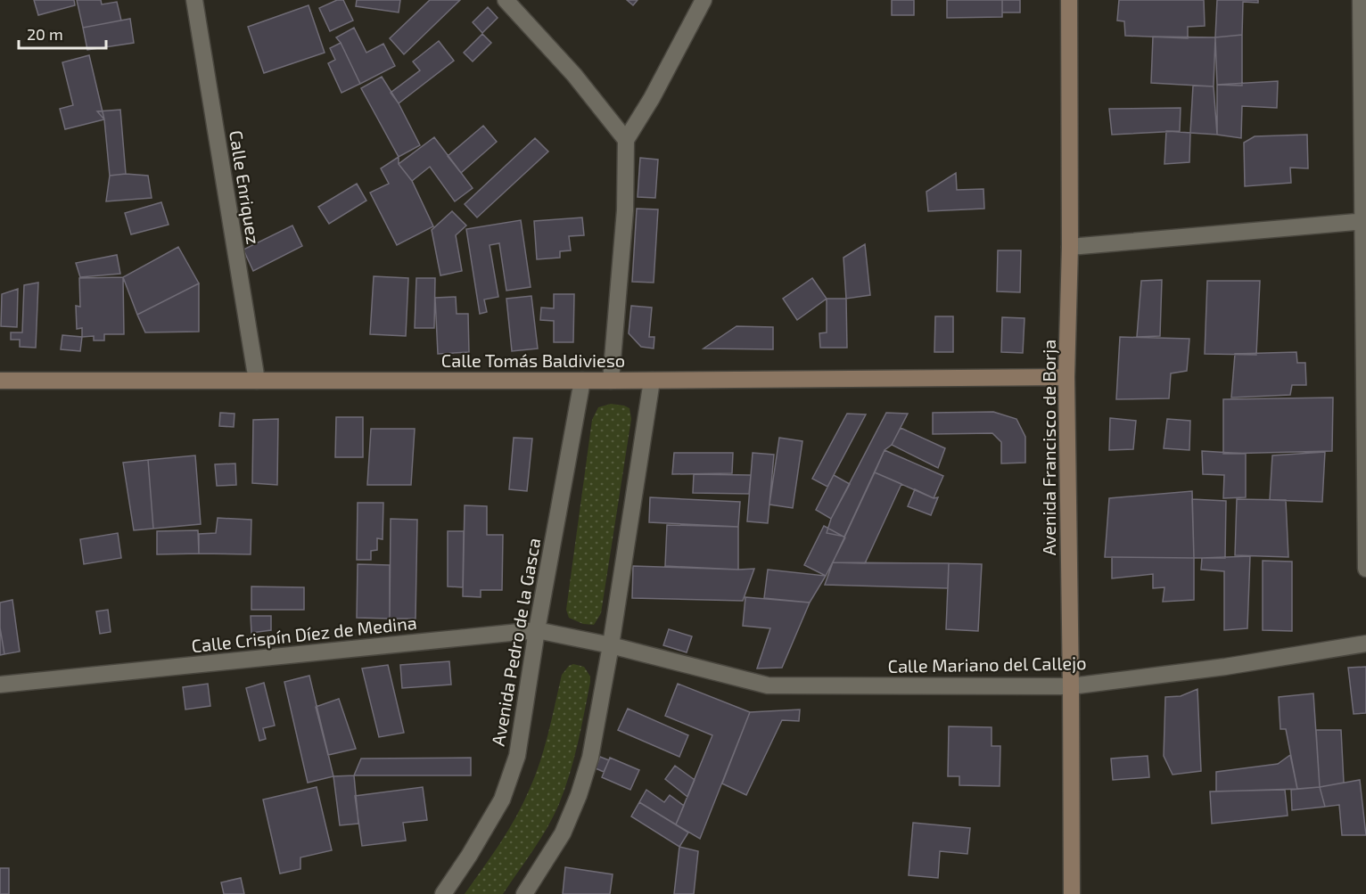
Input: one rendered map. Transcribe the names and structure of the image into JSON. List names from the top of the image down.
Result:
{
  "streets": {
    "street": [
      "Calle Enriquez",
      "Calle Tomás Baldivieso",
      "Avenida Francisco de Borja",
      "Calle Crispín Díez de Medina",
      "Avenida Pedro de la Gasca",
      "Calle Mariano del Callejo"
    ]
  },
  "crossings": [
    ["Calle Enriquez", "Calle Tomás Baldivieso"],
    ["Calle Tomás Baldivieso", "Avenida Francisco de Borja"],
    ["Calle Tomás Baldivieso", "Avenida Pedro de la Gasca"],
    ["Avenida Francisco de Borja", "Calle Mariano del Callejo"],
    ["Calle Crispín Díez de Medina", "Avenida Pedro de la Gasca"],
    ["Calle Crispín Díez de Medina", "Calle Mariano del Callejo"]
  ],
  "scale_bar": "20 m"
}
